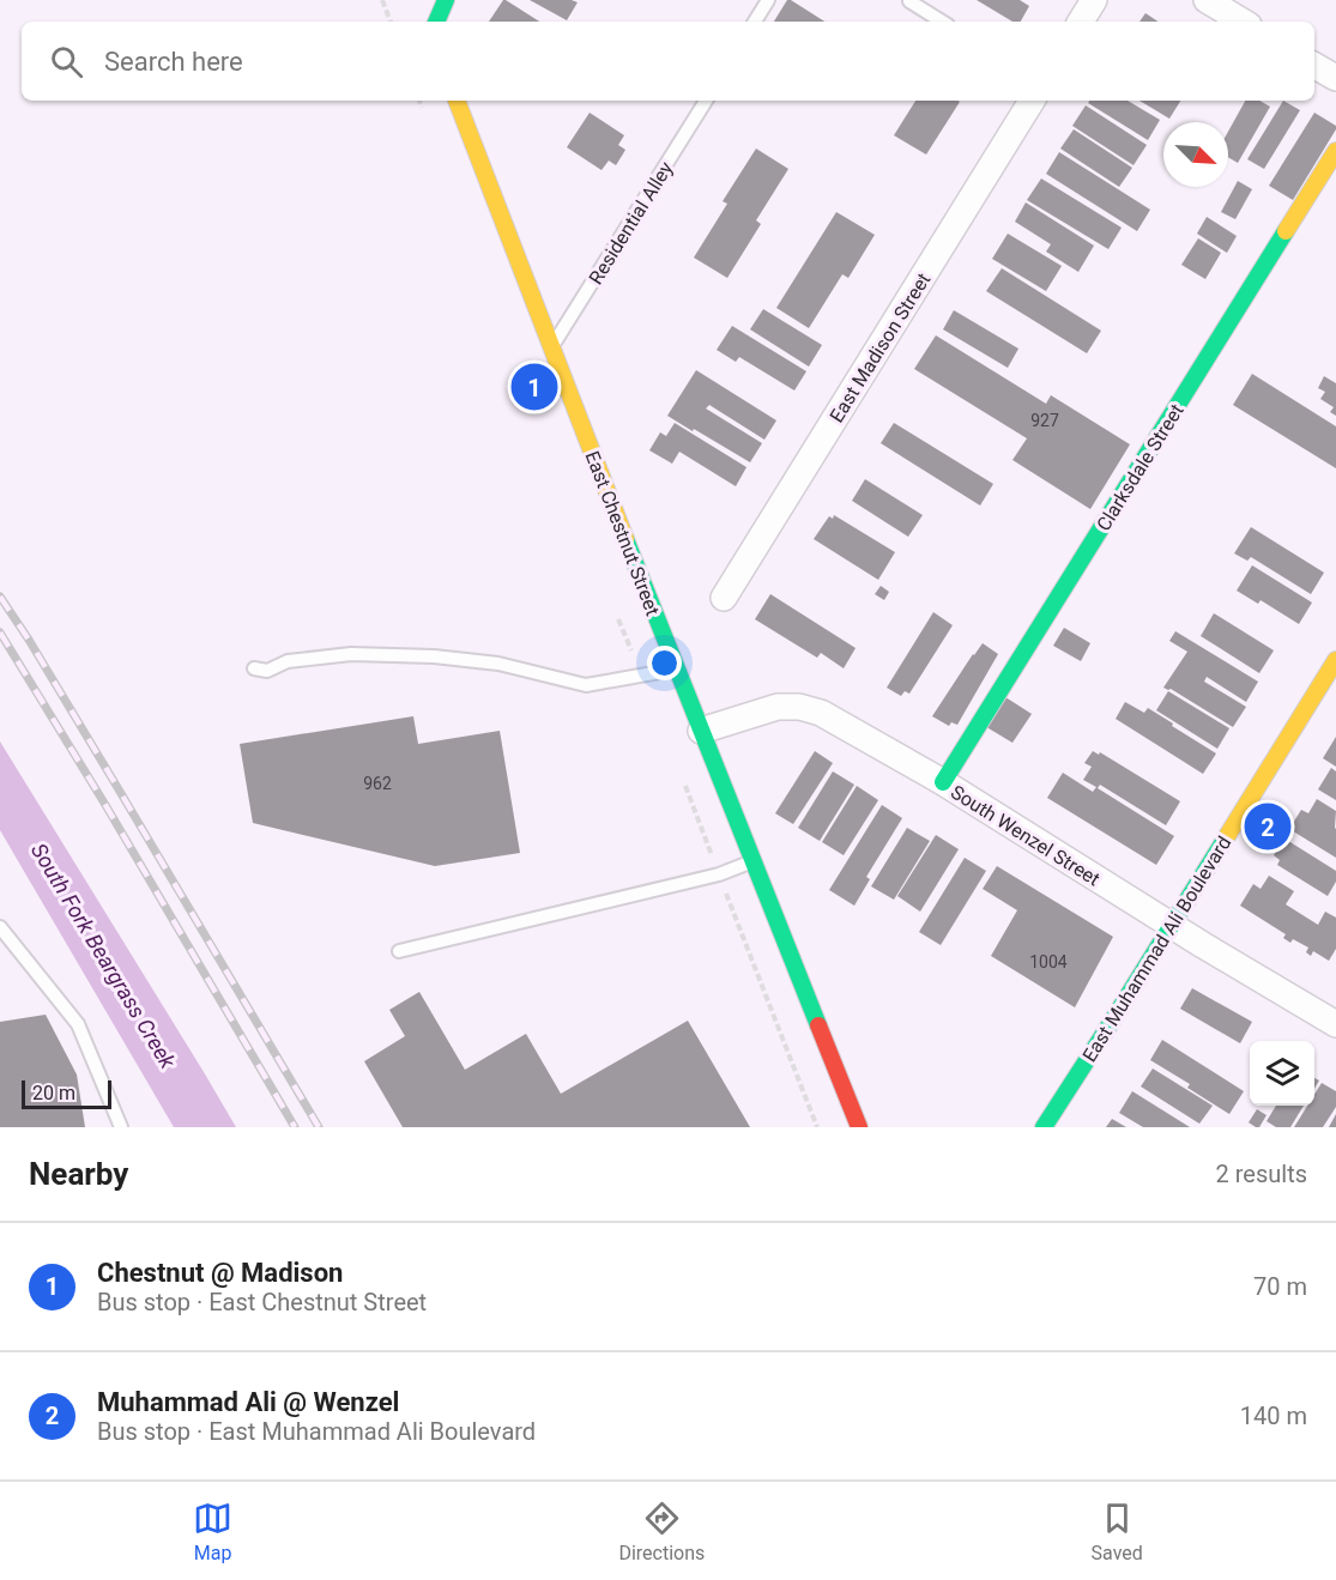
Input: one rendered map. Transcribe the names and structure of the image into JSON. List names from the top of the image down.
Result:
{
  "streets": {
    "street": [
      "East Madison Street",
      "Clarksdale Street",
      "East Chestnut Street",
      "South Wenzel Street",
      "East Muhammad Ali Boulevard"
    ],
    "lane": ["Residential Alley"]
  },
  "crossings": [
    ["Residential Alley", "East Chestnut Street"],
    ["Clarksdale Street", "South Wenzel Street"],
    ["East Chestnut Street", "South Wenzel Street"],
    ["South Wenzel Street", "East Muhammad Ali Boulevard"]
  ],
  "water": ["South Fork Beargrass Creek"],
  "house_numbers": ["927", "962", "1004"],
  "scale_bar": "20 m",
  "north": "bottom right",
  "page": {
    "search": "Search here",
    "pins": ["1", "2"],
    "scale": "20 m",
    "heading": ["Nearby", "2 results"],
    "list": [
      {
        "mark": "1",
        "name": "Chestnut @ Madison",
        "note": "Bus stop · East Chestnut Street",
        "value": "70 m"
      },
      {
        "mark": "2",
        "name": "Muhammad Ali @ Wenzel",
        "note": "Bus stop · East Muhammad Ali Boulevard",
        "value": "140 m"
      }
    ],
    "nav": ["Map", "Directions", "Saved"]
  }
}
